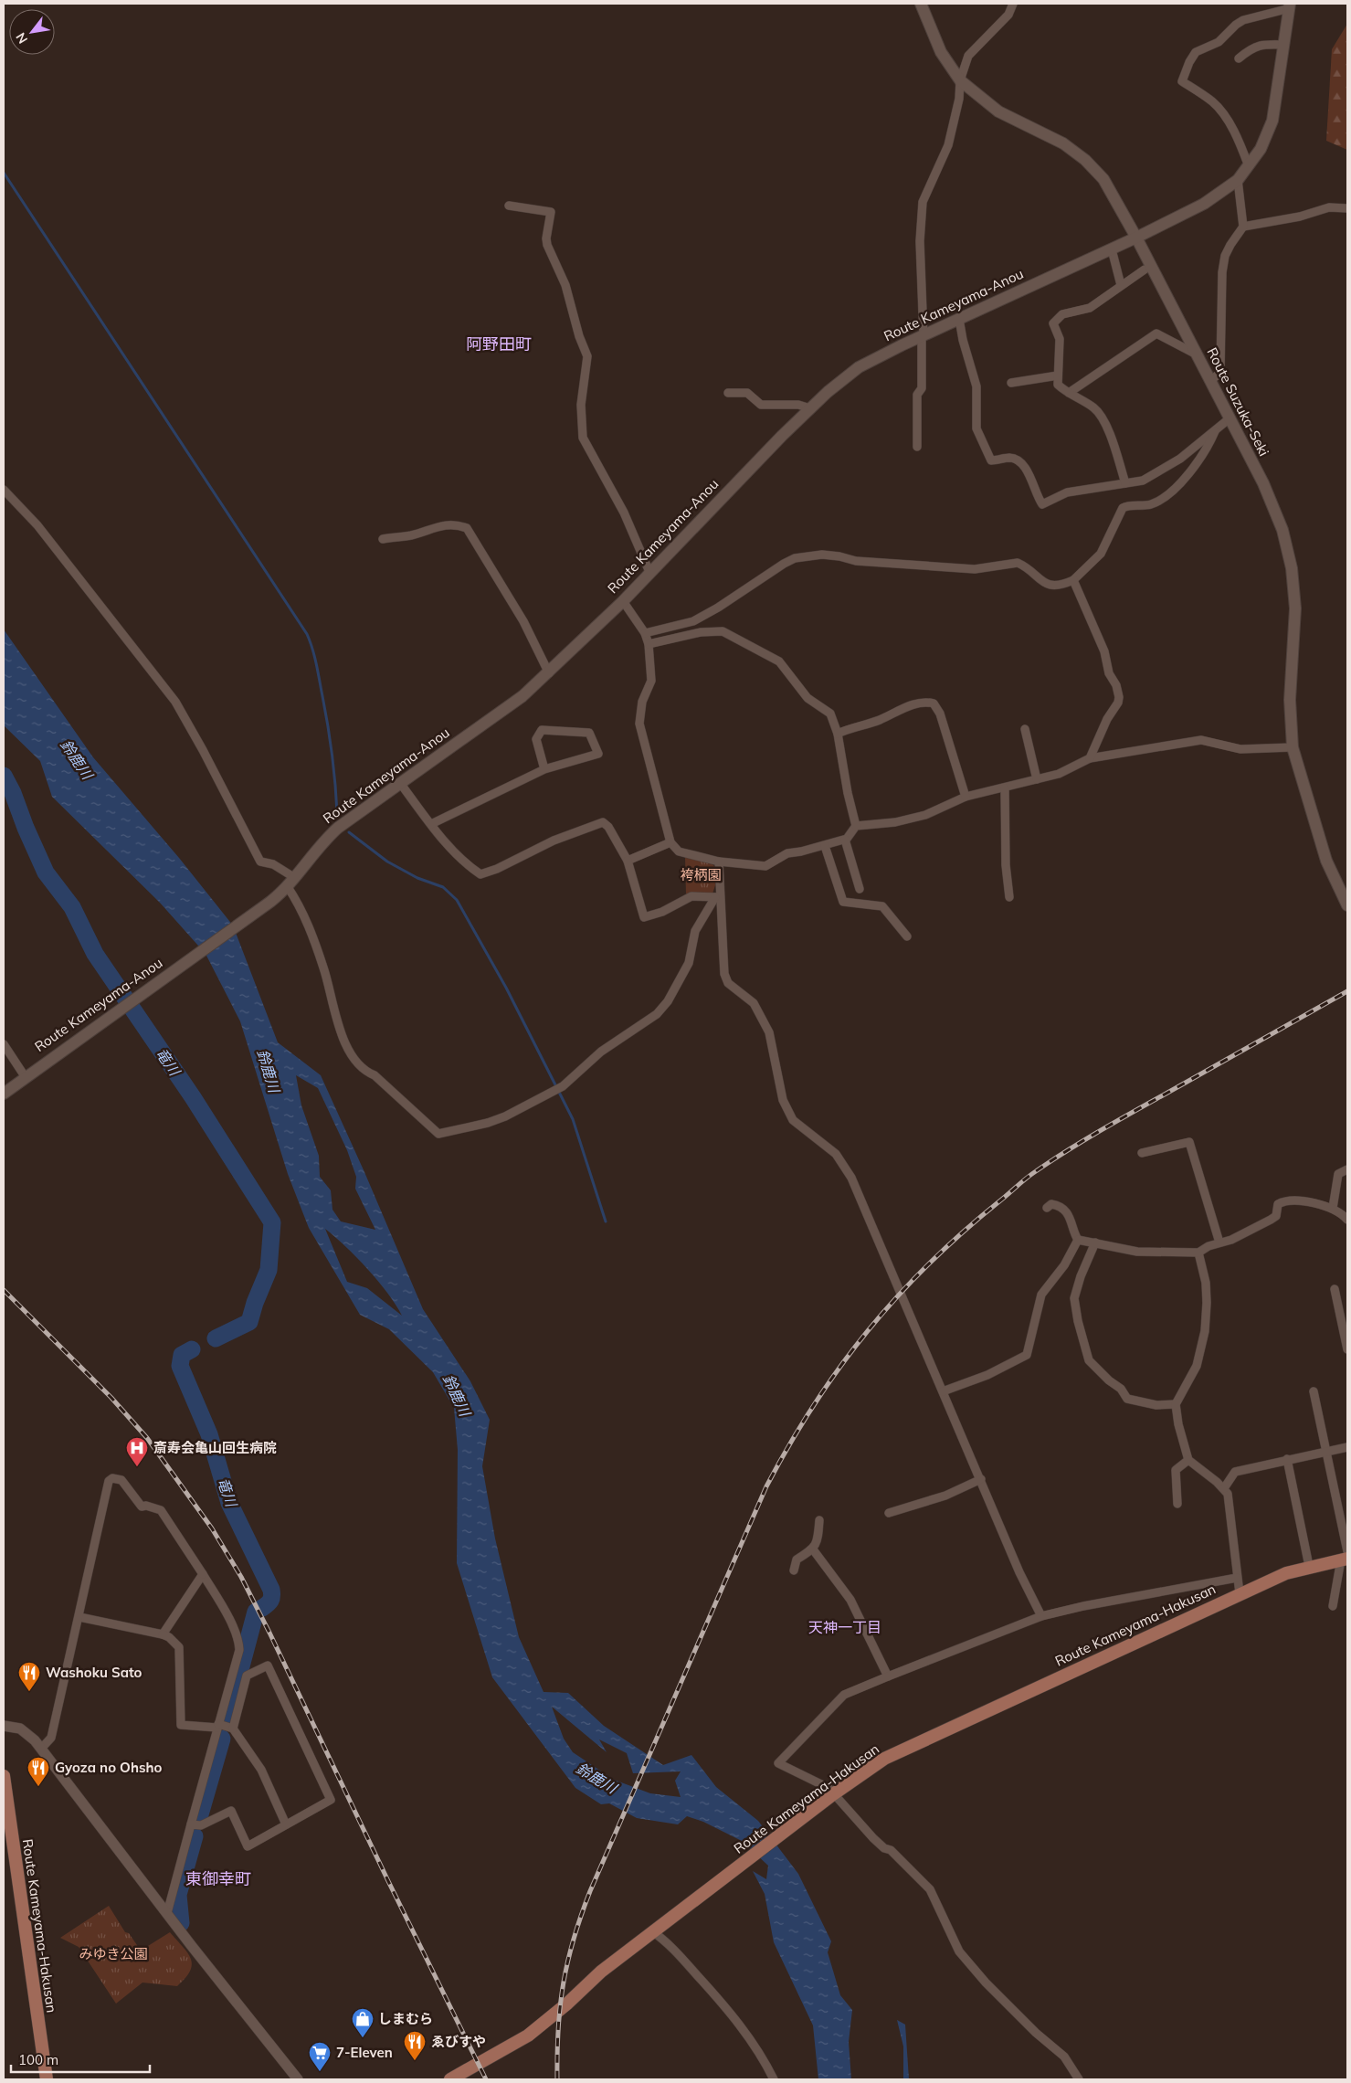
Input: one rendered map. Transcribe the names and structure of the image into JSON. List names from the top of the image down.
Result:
{
  "streets": {
    "main road": ["Route Kameyama-Anou", "Route Suzuka-Seki", "Route Kameyama-Hakusan"]
  },
  "crossings": [
    ["Route Kameyama-Anou", "Route Suzuka-Seki"]
  ],
  "districts": ["阿野田町", "天神一丁目", "東御幸町"],
  "water": ["鈴鹿川", "竜川"],
  "parks": ["袴柄園", "みゆき公園"],
  "places": {
    "hospital": ["斎寿会亀山回生病院"],
    "restaurant": ["Washoku Sato", "Gyoza no Ohsho", "ゑびすや"],
    "shop": ["しまむら"],
    "supermarket": ["7-Eleven"]
  },
  "scale_bar": "100 m",
  "north": "bottom left"
}
